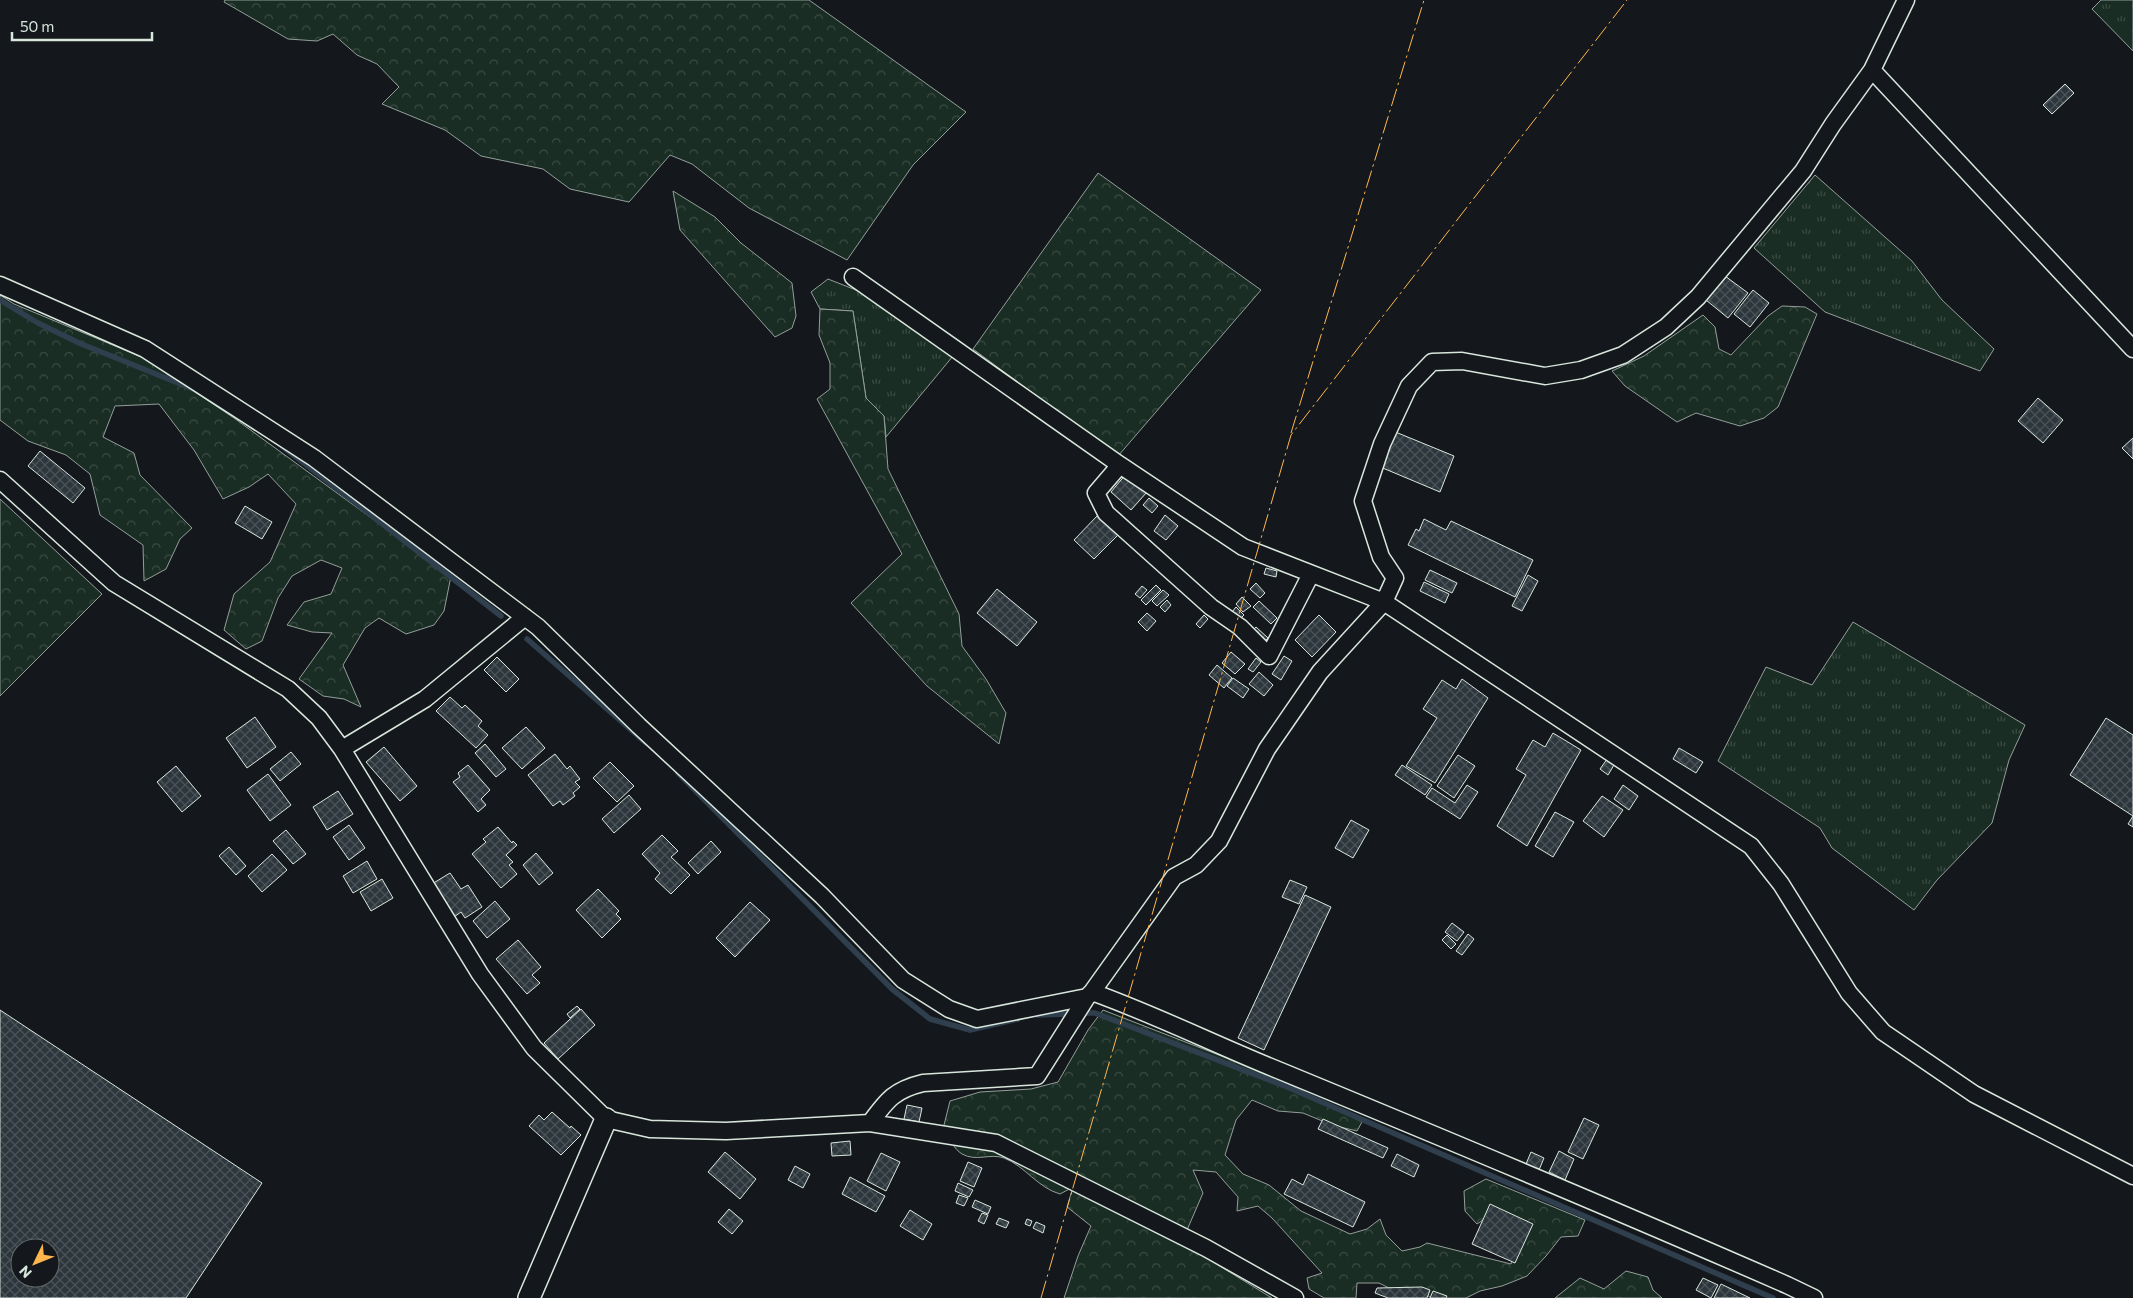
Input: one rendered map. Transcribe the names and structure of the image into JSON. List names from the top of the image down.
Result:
{
  "scale_bar": "50 m",
  "north": "bottom left"
}
